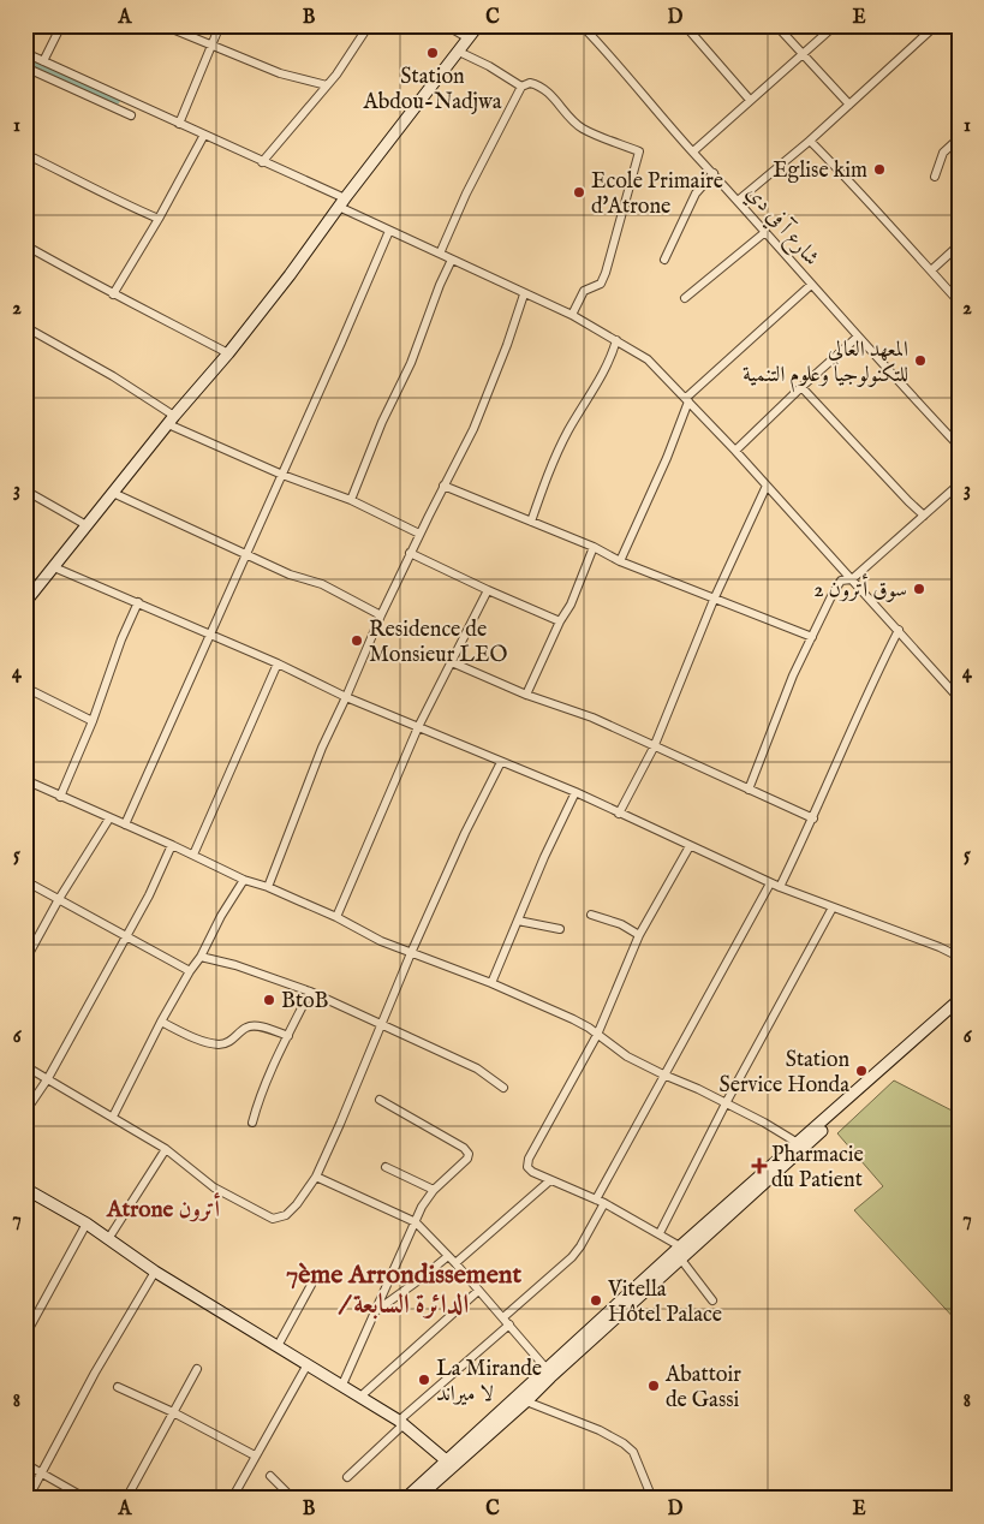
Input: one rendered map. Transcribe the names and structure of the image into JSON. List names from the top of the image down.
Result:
{
  "streets": {
    "street": ["شارع آ في دي"]
  },
  "districts": ["Atrone أترون", "7ème Arrondissement / الدائرة السابعة"],
  "places": {
    "other": [
      "Station Abdou-Nadjwa",
      "Eglise kim",
      "Ecole Primaire d'Atrone",
      "المعهد العالي للتكنولوجيا وعلوم التنمية",
      "سوق أترون 2",
      "Residence de Monsieur LEO",
      "BtoB",
      "Station Service Honda",
      "Vitella Hôtel Palace",
      "La Mirande لا ميراند",
      "Abattoir de Gassi"
    ],
    "health": ["Pharmacie du Patient"]
  },
  "grid": {
    "columns": [
      "A",
      "B",
      "C",
      "D",
      "E"
    ],
    "rows": [
      "1",
      "2",
      "3",
      "4",
      "5",
      "6",
      "7",
      "8"
    ]
  }
}
